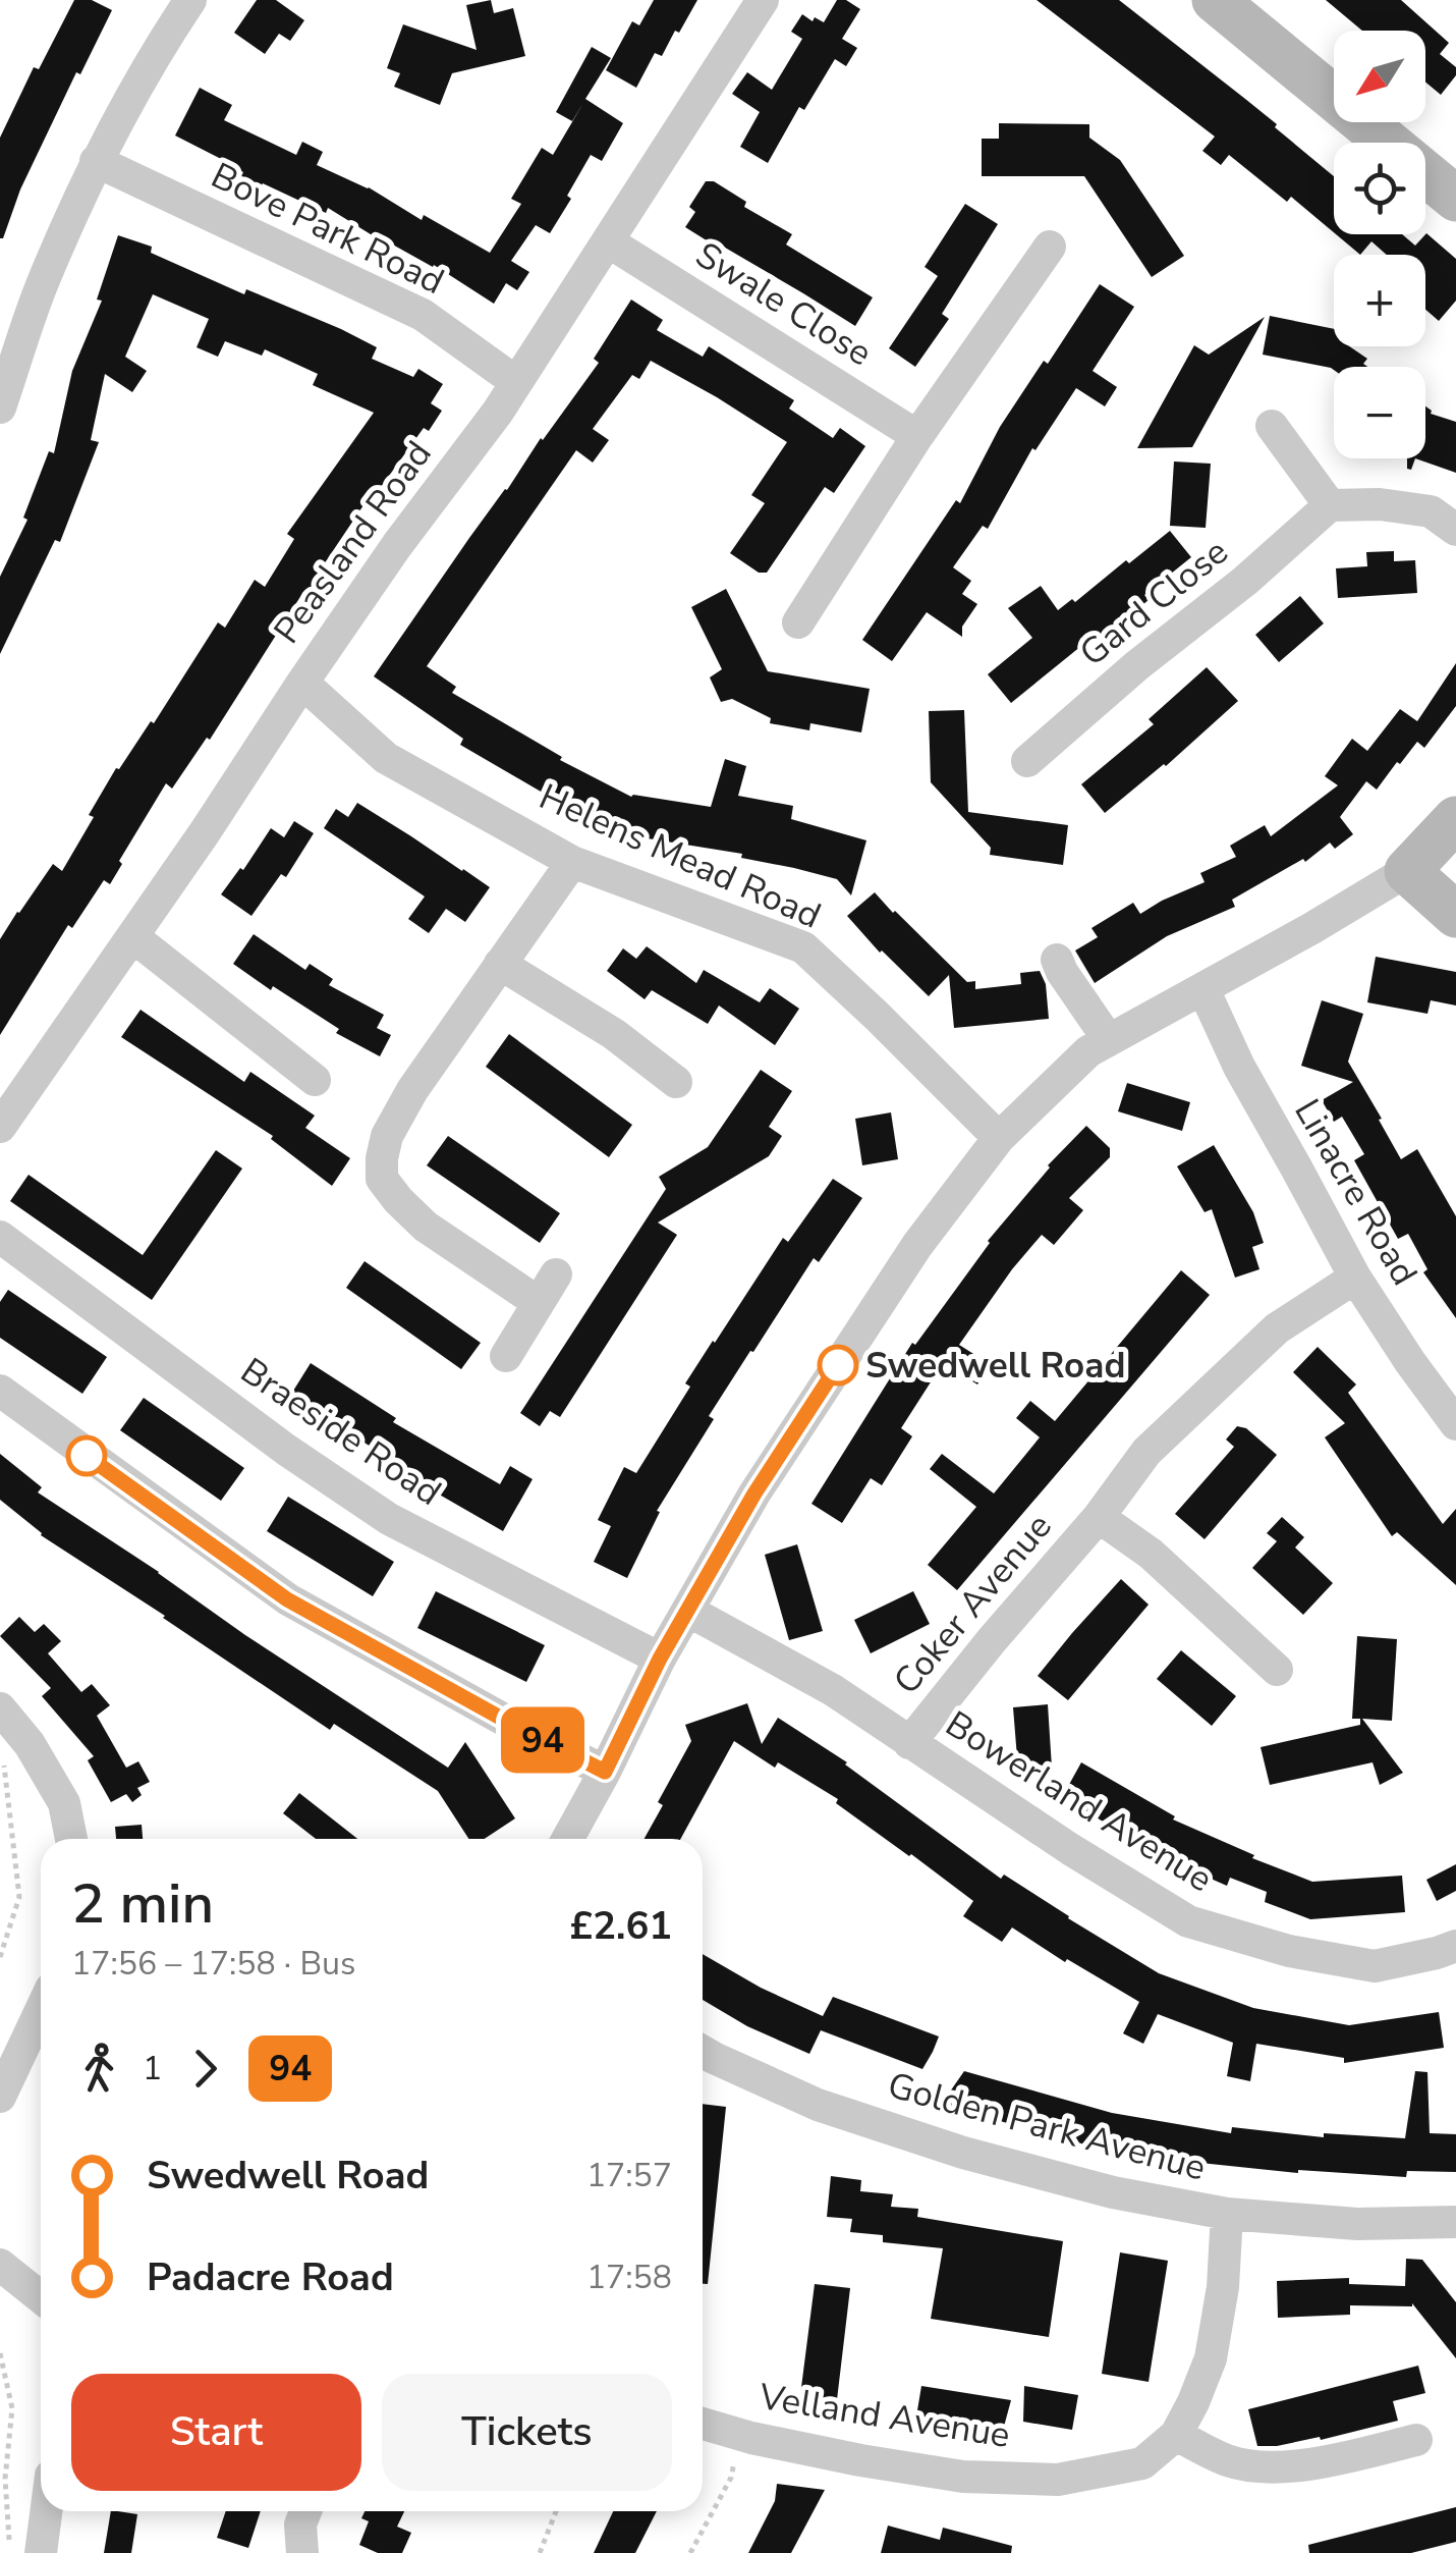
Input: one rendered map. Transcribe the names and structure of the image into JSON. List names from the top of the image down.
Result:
{
  "streets": {
    "street": [
      "Bove Park Road",
      "Swale Close",
      "Peasland Road",
      "Gard Close",
      "Helens Mead Road",
      "Linacre Road",
      "Braeside Road",
      "Coker Avenue",
      "Bowerland Avenue",
      "Golden Park Avenue",
      "Velland Avenue"
    ]
  },
  "crossings": [
    ["Bove Park Road", "Peasland Road"],
    ["Swale Close", "Peasland Road"],
    ["Peasland Road", "Helens Mead Road"],
    ["Linacre Road", "Coker Avenue"],
    ["Coker Avenue", "Bowerland Avenue"],
    ["Golden Park Avenue", "Velland Avenue"]
  ],
  "places": ["Swedwell Road"],
  "lines": ["bus line 94"],
  "north": "bottom left",
  "page": {
    "on_map": "94",
    "map_buttons": ["+", "−"],
    "heading": ["2 min", "17:56 – 17:58 · Bus", "£2.61"],
    "legs": ["1", "94"],
    "list": [
      {
        "name": "Swedwell Road",
        "value": "17:57"
      },
      {
        "name": "Padacre Road",
        "value": "17:58"
      }
    ],
    "buttons": ["Start", "Tickets"]
  }
}
